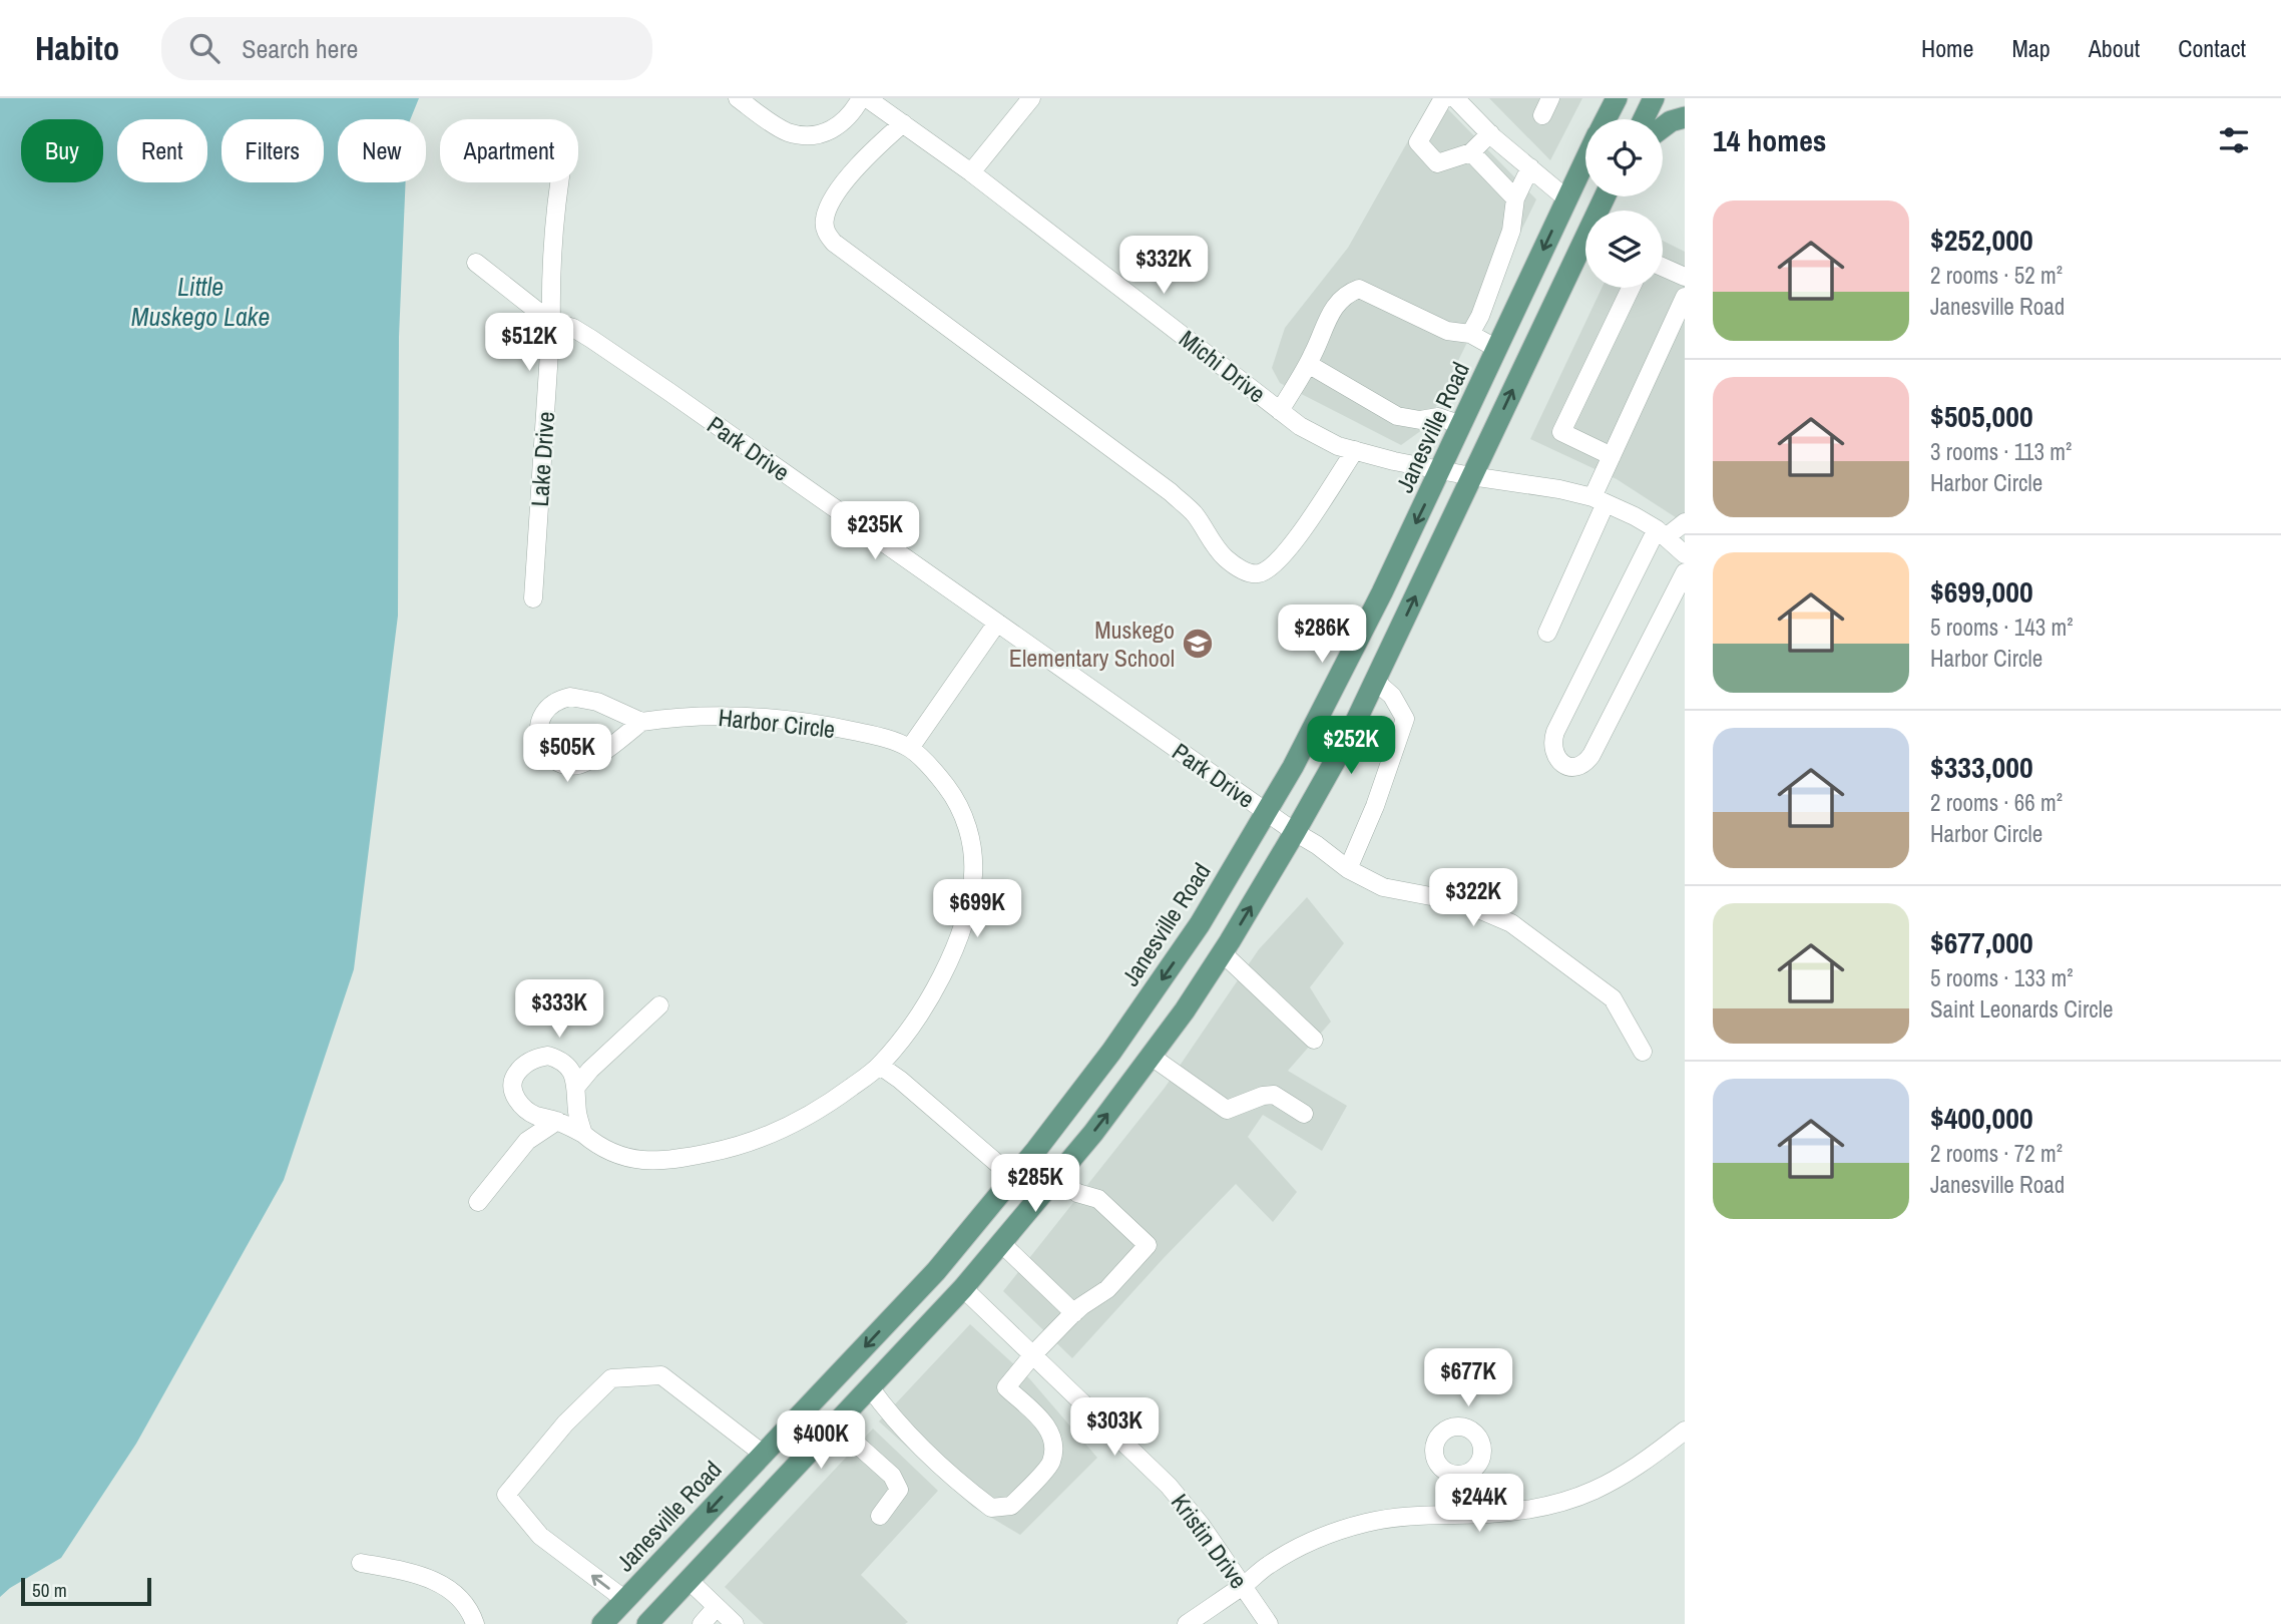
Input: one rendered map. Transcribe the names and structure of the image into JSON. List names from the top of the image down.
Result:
{
  "streets": {
    "main road": ["Janesville Road"],
    "street": [
      "Michi Drive",
      "Park Drive",
      "Lake Drive",
      "Harbor Circle",
      "Kristin Drive"
    ]
  },
  "crossings": [
    ["Michi Drive", "Janesville Road"],
    ["Janesville Road", "Park Drive"],
    ["Park Drive", "Lake Drive"]
  ],
  "water": ["Little Muskego Lake"],
  "places": {
    "school or university": ["Muskego Elementary School"]
  },
  "scale_bar": "50 m",
  "page": {
    "header": "Habito",
    "search": "Search here",
    "nav": [
      "Home",
      "Map",
      "About",
      "Contact"
    ],
    "heading": "14 homes",
    "chip": [
      "Buy",
      "Rent",
      "Filters",
      "New",
      "Apartment"
    ],
    "list": [
      {
        "name": "$252,000",
        "note": "2 rooms · 52 m² · Janesville Road"
      },
      {
        "name": "$505,000",
        "note": "3 rooms · 113 m² · Harbor Circle"
      },
      {
        "name": "$699,000",
        "note": "5 rooms · 143 m² · Harbor Circle"
      },
      {
        "name": "$333,000",
        "note": "2 rooms · 66 m² · Harbor Circle"
      },
      {
        "name": "$677,000",
        "note": "5 rooms · 133 m² · Saint Leonards Circle"
      },
      {
        "name": "$400,000",
        "note": "2 rooms · 72 m² · Janesville Road"
      }
    ],
    "price": [
      "$332K",
      "$512K",
      "$235K",
      "$286K",
      "$252K",
      "$505K",
      "$322K",
      "$699K",
      "$333K",
      "$285K",
      "$677K",
      "$303K",
      "$400K",
      "$244K"
    ],
    "scale": "50 m"
  }
}
